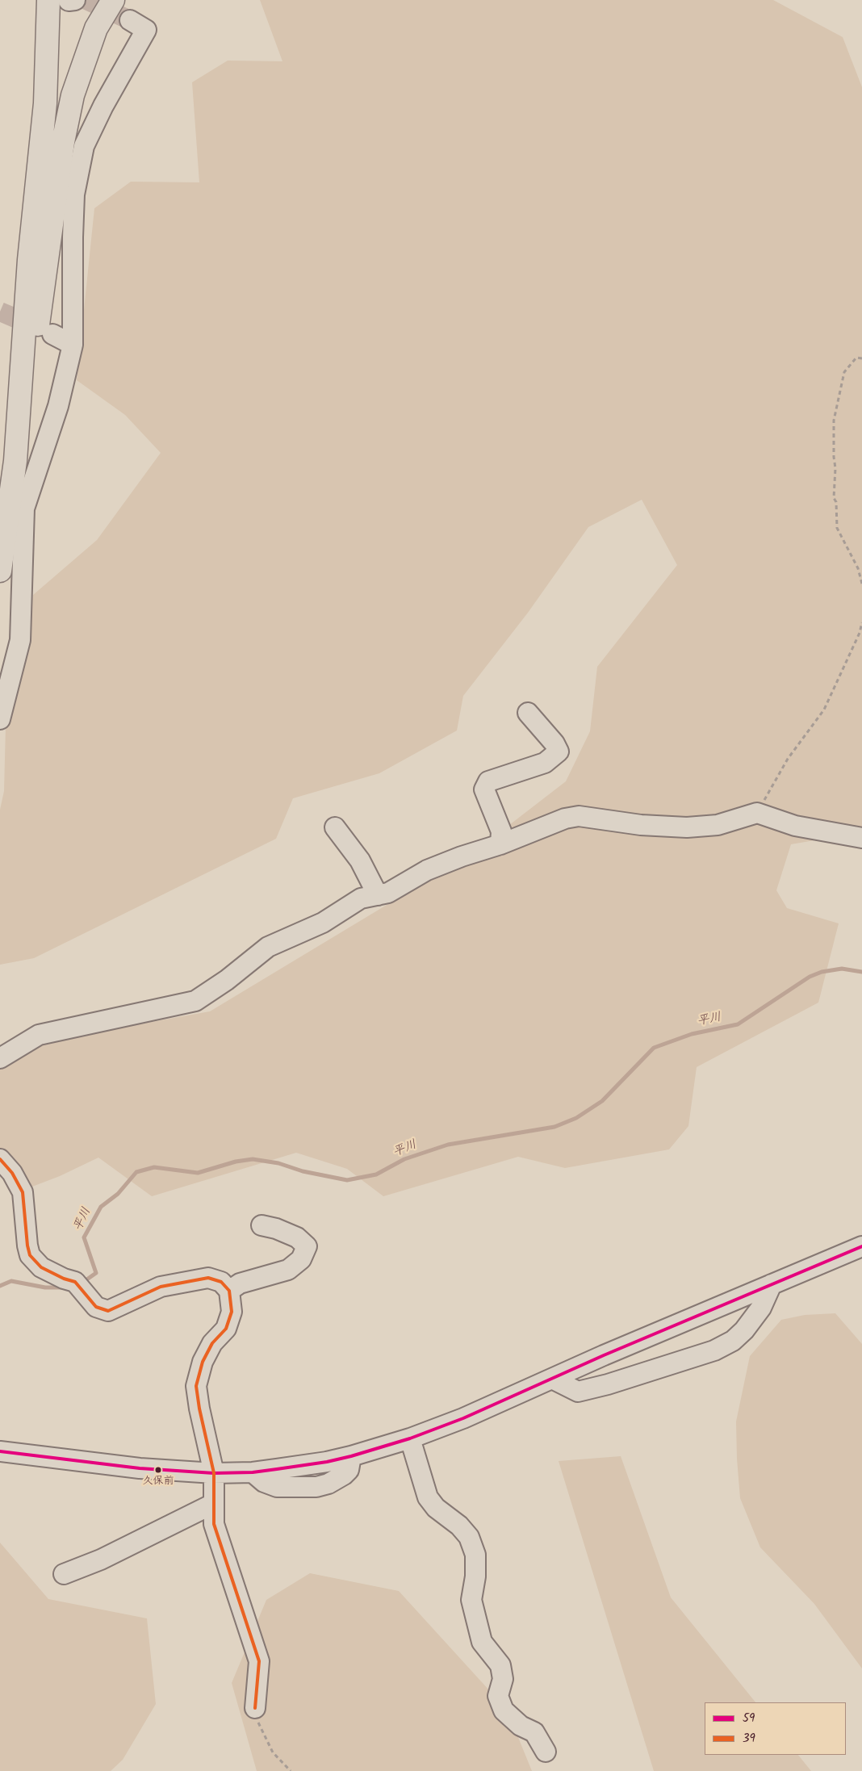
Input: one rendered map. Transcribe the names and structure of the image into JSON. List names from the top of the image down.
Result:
{
  "water": ["平川"],
  "places": ["久保前"],
  "lines": ["transit line 39", "transit line 59"],
  "legend": ["59", "39"]
}
